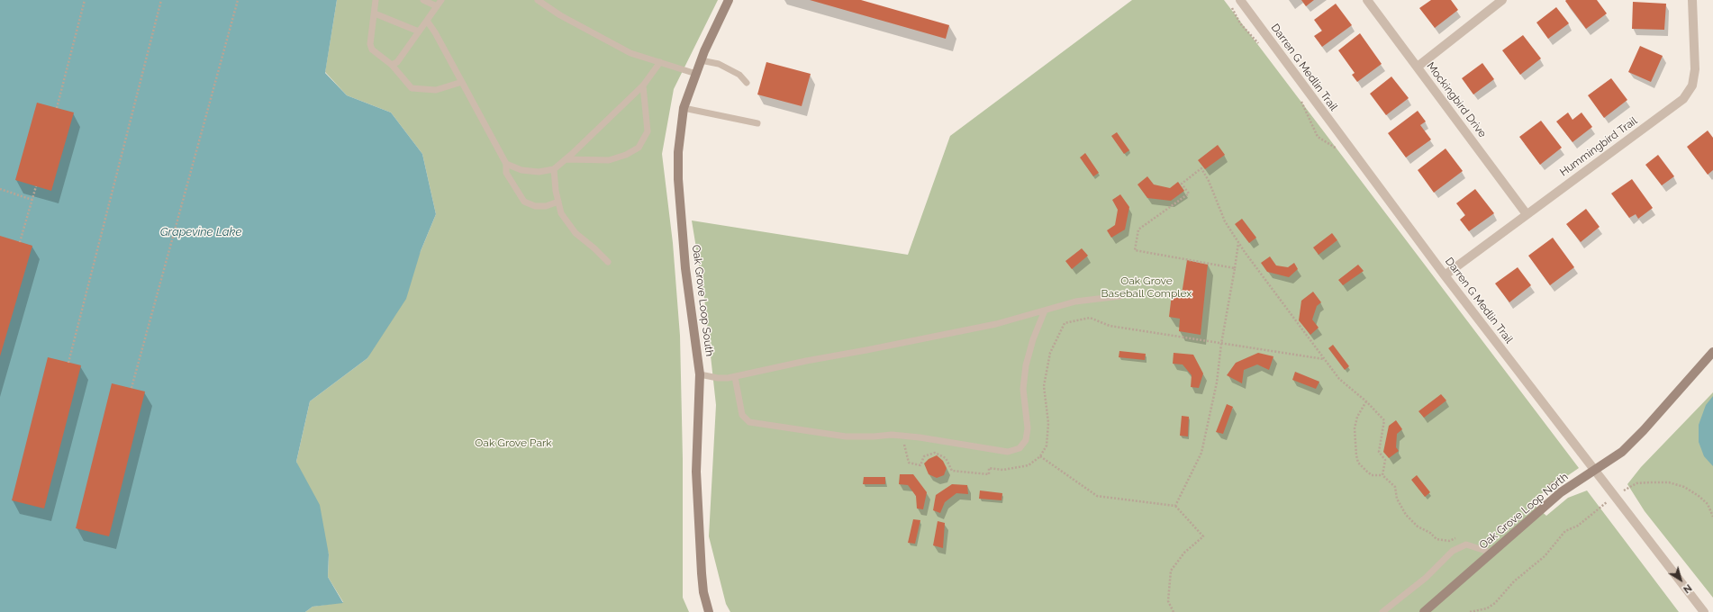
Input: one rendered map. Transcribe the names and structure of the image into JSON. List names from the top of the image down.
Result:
{
  "streets": {
    "street": [
      "Darren G Medlin Trail",
      "Mockingbird Drive",
      "Hummingbird Trail",
      "Oak Grove Loop South",
      "Oak Grove Loop North"
    ]
  },
  "crossings": [
    ["Darren G Medlin Trail", "Hummingbird Trail"],
    ["Darren G Medlin Trail", "Oak Grove Loop North"],
    ["Mockingbird Drive", "Hummingbird Trail"]
  ],
  "water": ["Grapevine Lake"],
  "parks": ["Oak Grove Baseball Complex", "Oak Grove Park"],
  "north": "bottom right"
}
